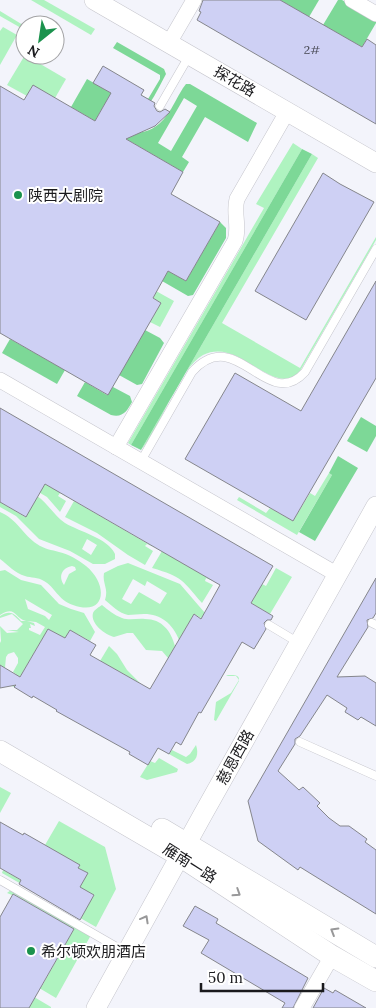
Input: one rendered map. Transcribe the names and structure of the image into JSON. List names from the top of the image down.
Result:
{
  "streets": {
    "main road": ["雁南一路"],
    "street": ["探花路", "慈恩西路"]
  },
  "crossings": [
    ["慈恩西路", "雁南一路"]
  ],
  "places": ["陕西大剧院", "希尔顿欢朋酒店"],
  "house_numbers": ["2#"],
  "scale_bar": "50 m",
  "north": "bottom left"
}
